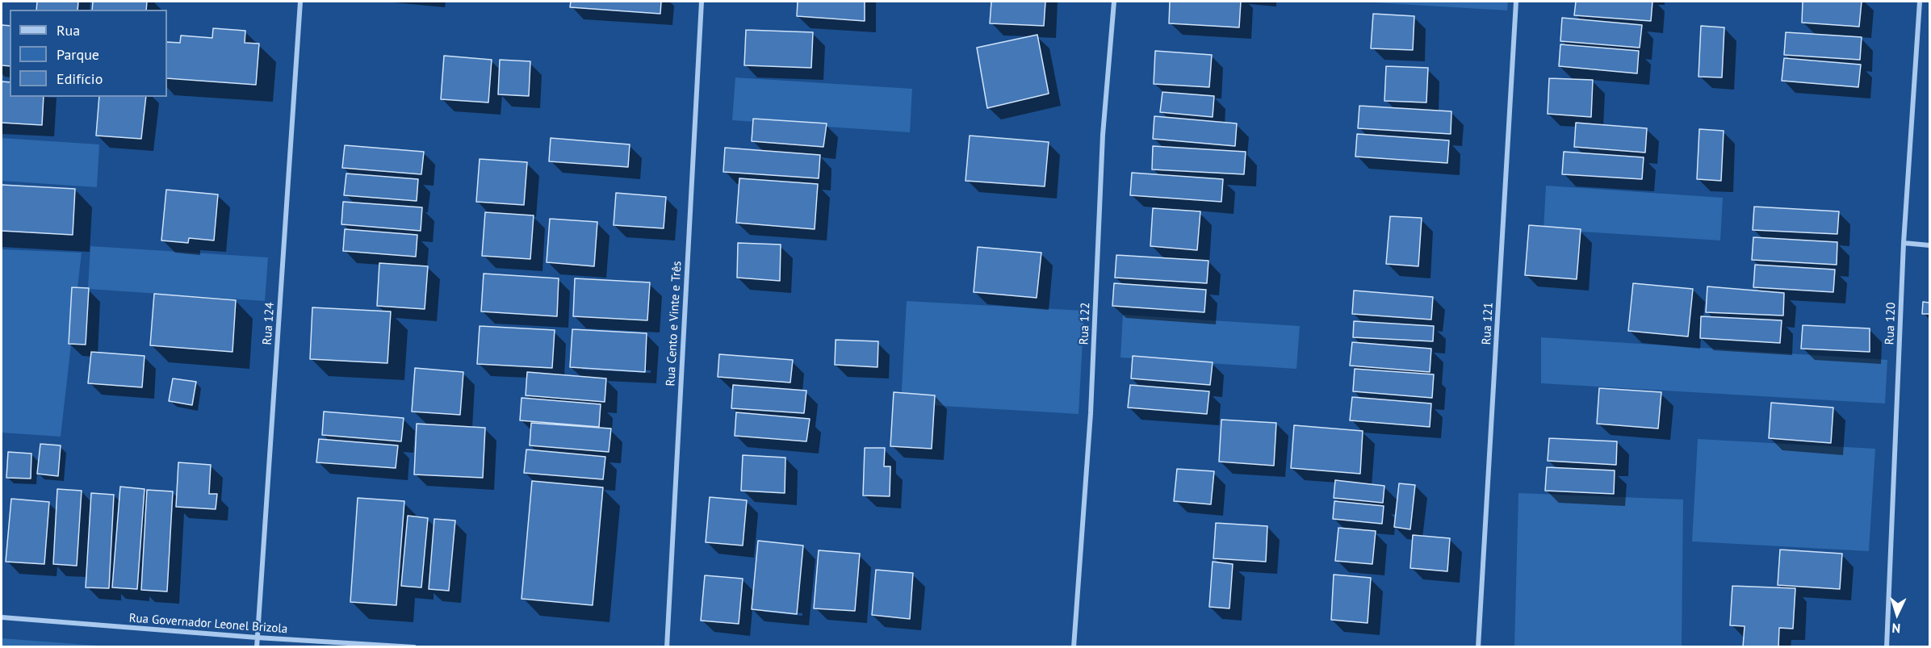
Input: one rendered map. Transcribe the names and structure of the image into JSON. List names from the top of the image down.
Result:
{
  "streets": {
    "street": [
      "Rua 124",
      "Rua Cento e Vinte e Três",
      "Rua 122",
      "Rua 121",
      "Rua 120",
      "Rua Governador Leonel Brizola"
    ]
  },
  "crossings": [
    ["Rua 124", "Rua Governador Leonel Brizola"]
  ],
  "legend": ["Rua", "Parque", "Edifício"],
  "north": "bottom"
}
